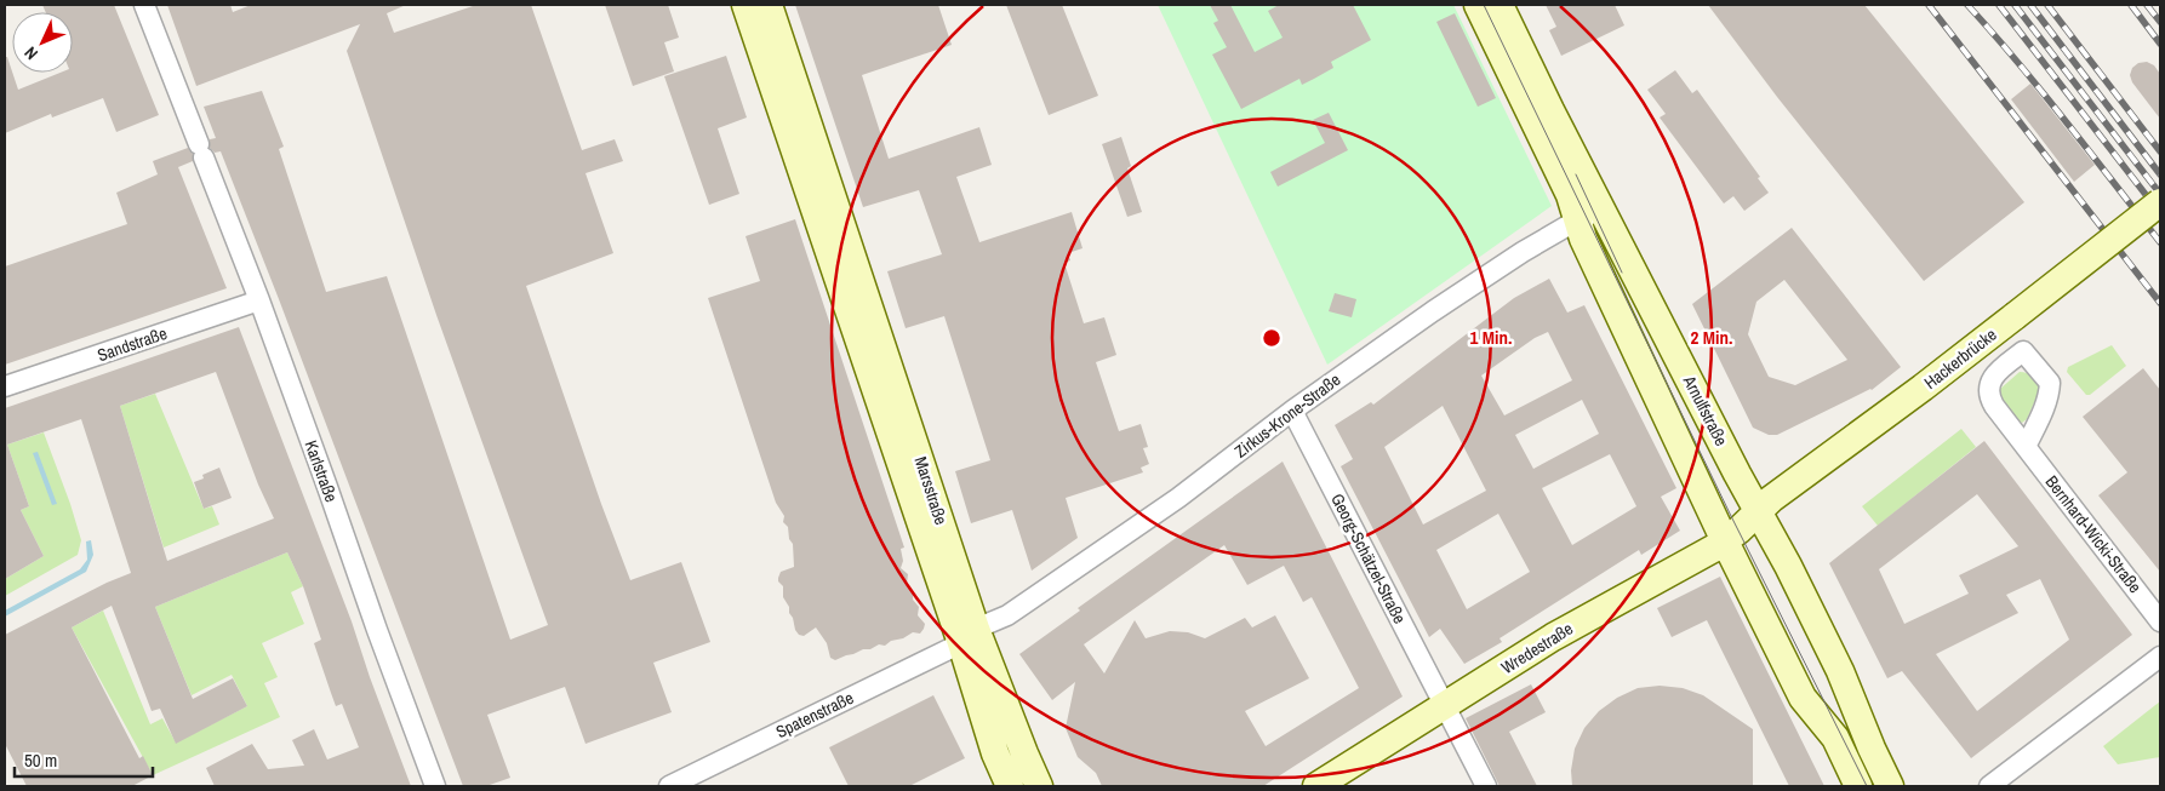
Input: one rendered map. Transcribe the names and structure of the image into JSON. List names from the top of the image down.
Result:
{
  "streets": {
    "street": [
      "Sandstraße",
      "Hackerbrücke",
      "Arnulfstraße",
      "Zirkus-Krone-Straße",
      "Karlstraße",
      "Marsstraße",
      "Bernhard-Wicki-Straße",
      "Georg-Schätzel-Straße",
      "Wredestraße",
      "Spatenstraße"
    ]
  },
  "crossings": [
    ["Sandstraße", "Karlstraße"],
    ["Hackerbrücke", "Arnulfstraße"],
    ["Hackerbrücke", "Wredestraße"],
    ["Arnulfstraße", "Zirkus-Krone-Straße"],
    ["Arnulfstraße", "Wredestraße"],
    ["Zirkus-Krone-Straße", "Marsstraße"],
    ["Zirkus-Krone-Straße", "Georg-Schätzel-Straße"],
    ["Zirkus-Krone-Straße", "Spatenstraße"],
    ["Marsstraße", "Spatenstraße"],
    ["Georg-Schätzel-Straße", "Wredestraße"]
  ],
  "scale_bar": "50 m",
  "north": "bottom left",
  "rings": ["1 Min.", "2 Min."]
}
